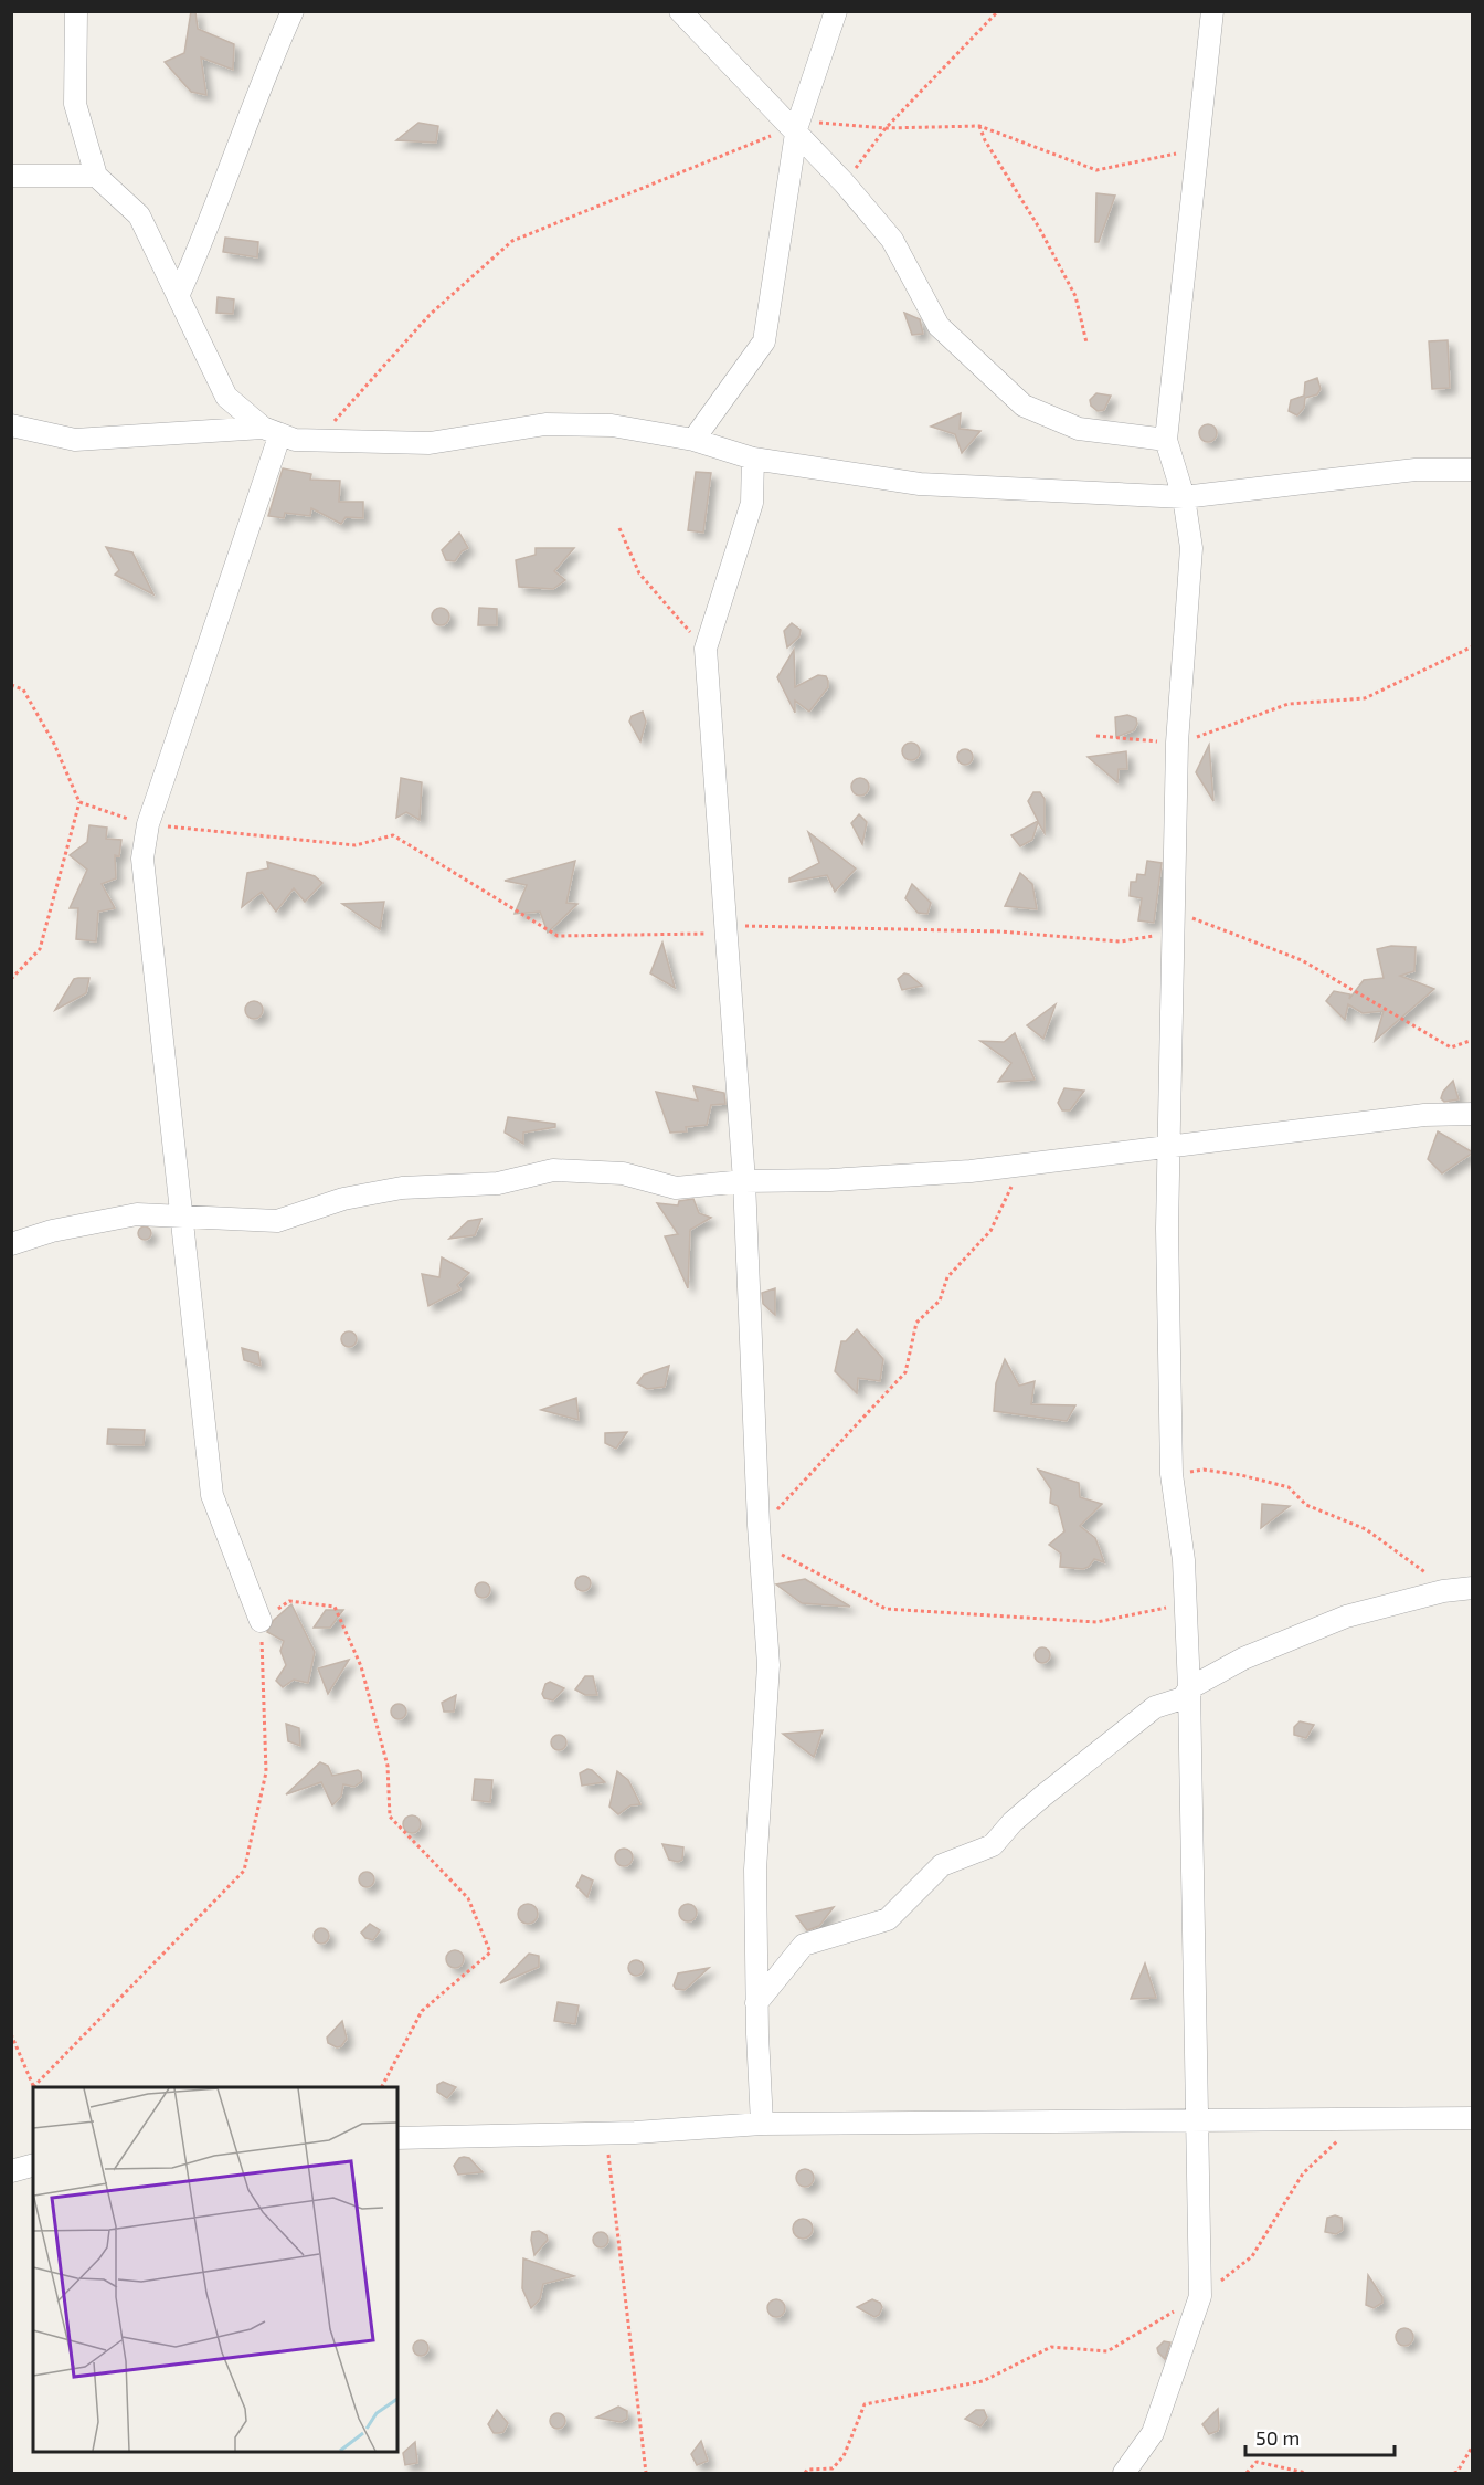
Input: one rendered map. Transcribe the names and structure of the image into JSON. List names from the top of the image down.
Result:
{
  "scale_bar": "50 m"
}
